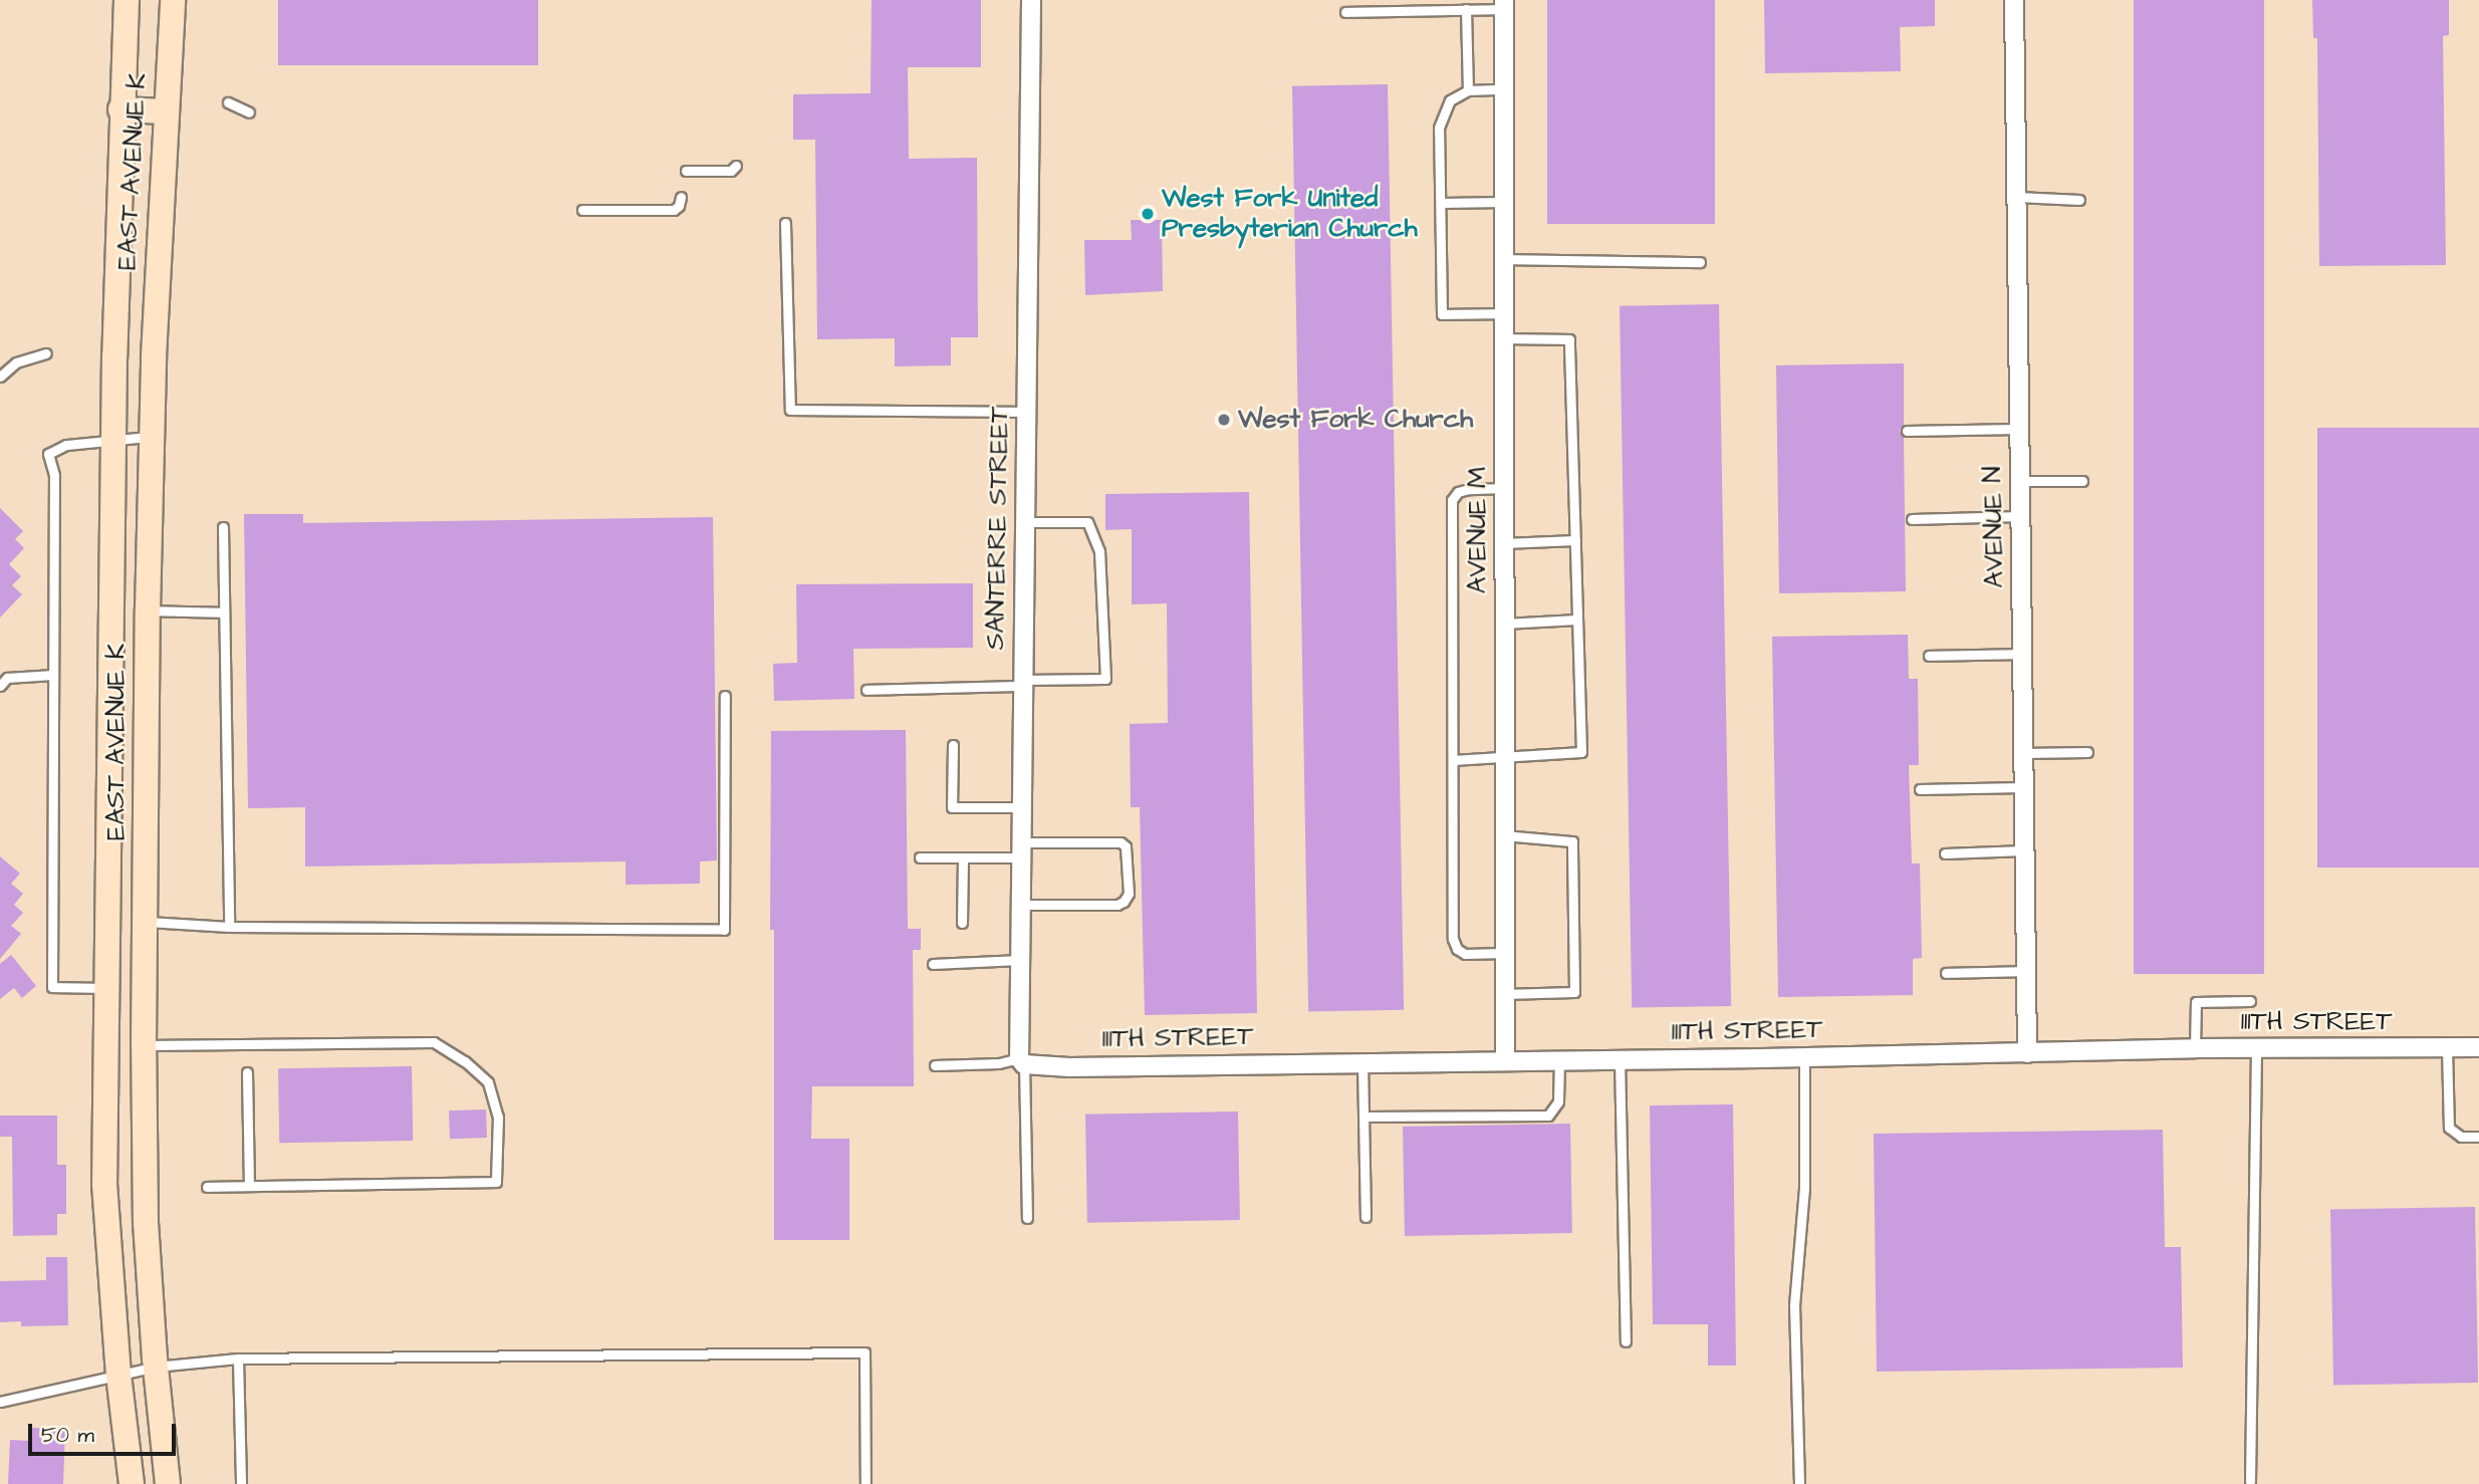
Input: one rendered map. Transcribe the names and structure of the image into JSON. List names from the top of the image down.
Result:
{
  "streets": {
    "street": [
      "EAST AVENUE K",
      "AVENUE N",
      "SANTERRE STREET",
      "AVENUE M",
      "111TH STREET"
    ]
  },
  "crossings": [
    ["AVENUE N", "111TH STREET"],
    ["SANTERRE STREET", "111TH STREET"],
    ["AVENUE M", "111TH STREET"]
  ],
  "places": ["West Fork United Presbyterian Church", "West Fork Church"],
  "scale_bar": "50 m"
}
